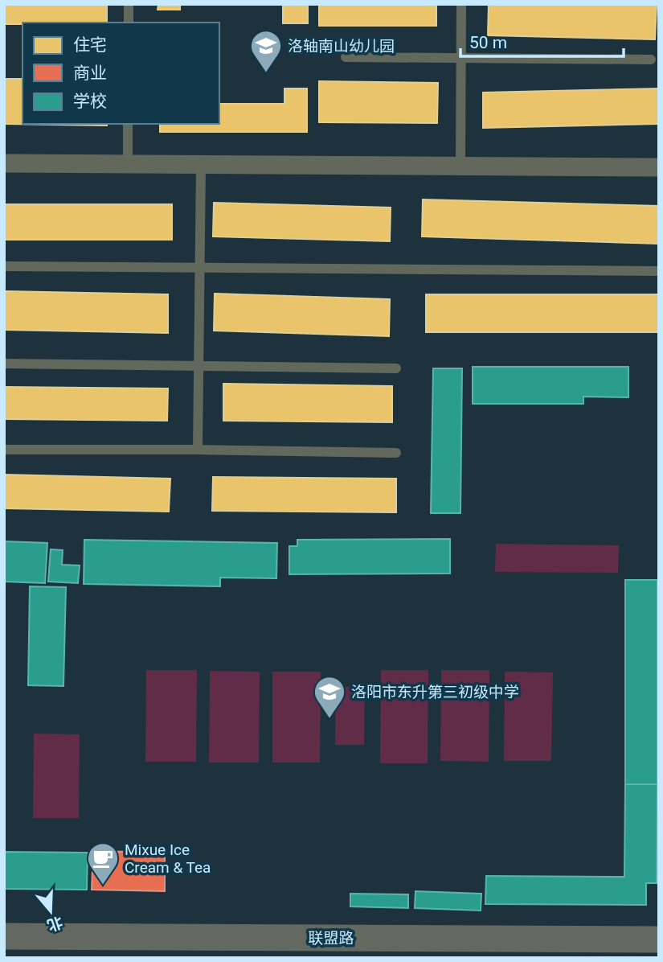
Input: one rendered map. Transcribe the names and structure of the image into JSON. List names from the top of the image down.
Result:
{
  "streets": {
    "main road": ["联盟路"]
  },
  "places": {
    "school or university": ["洛轴南山幼儿园", "洛阳市东升第三初级中学"],
    "cafe": ["Mixue Ice Cream & Tea"]
  },
  "legend": ["住宅", "商业", "学校"],
  "scale_bar": "50 m",
  "north": "bottom"
}
